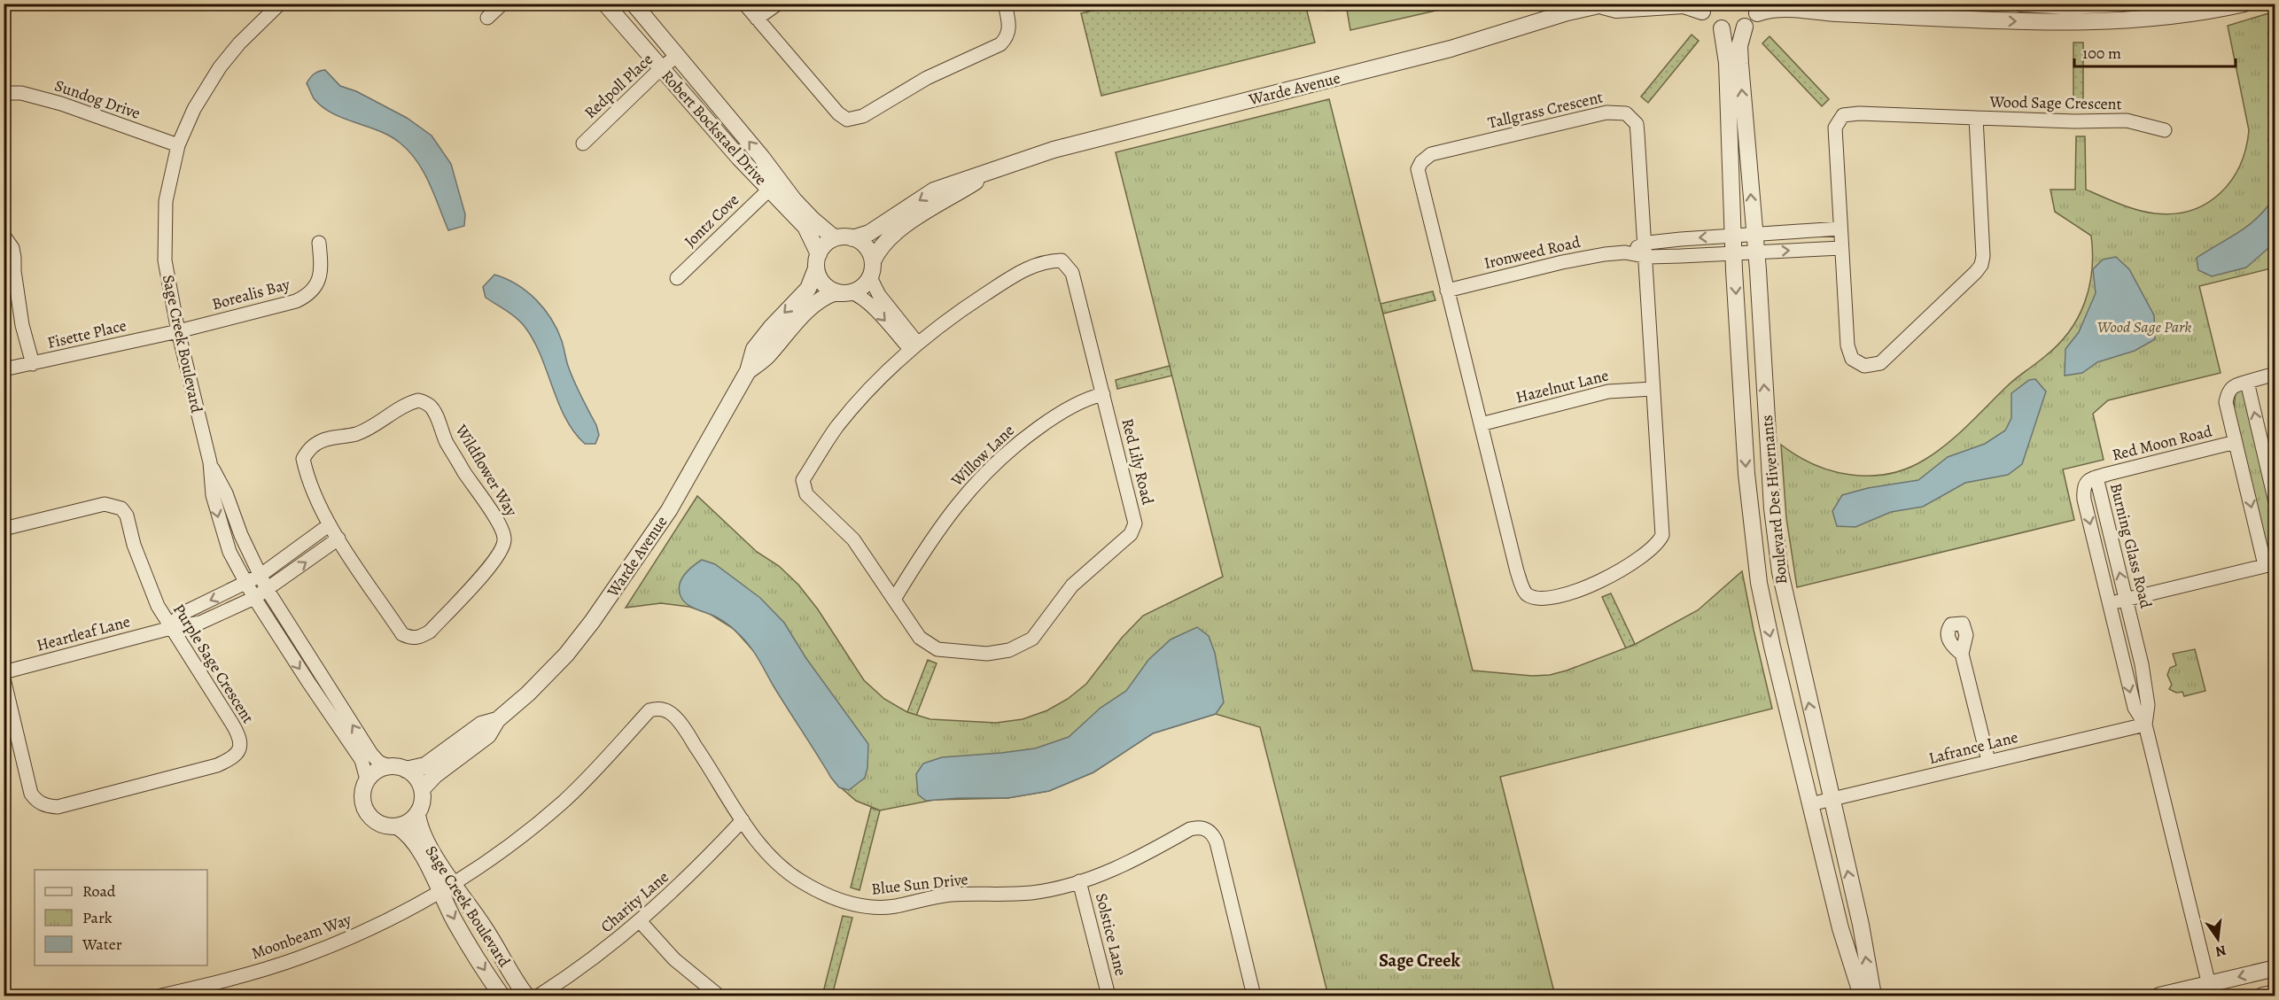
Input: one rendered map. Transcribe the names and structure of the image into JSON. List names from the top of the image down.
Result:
{
  "streets": {
    "street": [
      "Redpoll Place",
      "Warde Avenue",
      "Sundog Drive",
      "Wood Sage Crescent",
      "Tallgrass Crescent",
      "Robert Bockstael Drive",
      "Jontz Cove",
      "Ironweed Road",
      "Borealis Bay",
      "Fisette Place",
      "Sage Creek Boulevard",
      "Hazelnut Lane",
      "Red Moon Road",
      "Willow Lane",
      "Red Lily Road",
      "Wildflower Way",
      "Boulevard Des Hivernants",
      "Burning Glass Road",
      "Heartleaf Lane",
      "Purple Sage Crescent",
      "Lafrance Lane",
      "Blue Sun Drive",
      "Charity Lane",
      "Solstice Lane",
      "Moonbeam Way"
    ]
  },
  "crossings": [
    ["Redpoll Place", "Robert Bockstael Drive"],
    ["Warde Avenue", "Robert Bockstael Drive"],
    ["Warde Avenue", "Sage Creek Boulevard"],
    ["Sundog Drive", "Sage Creek Boulevard"],
    ["Tallgrass Crescent", "Ironweed Road"],
    ["Tallgrass Crescent", "Hazelnut Lane"],
    ["Robert Bockstael Drive", "Jontz Cove"],
    ["Ironweed Road", "Boulevard Des Hivernants"],
    ["Borealis Bay", "Fisette Place"],
    ["Borealis Bay", "Sage Creek Boulevard"],
    ["Fisette Place", "Sage Creek Boulevard"],
    ["Sage Creek Boulevard", "Heartleaf Lane"],
    ["Sage Creek Boulevard", "Blue Sun Drive"],
    ["Sage Creek Boulevard", "Moonbeam Way"],
    ["Red Moon Road", "Burning Glass Road"],
    ["Willow Lane", "Red Lily Road"],
    ["Boulevard Des Hivernants", "Lafrance Lane"],
    ["Burning Glass Road", "Lafrance Lane"],
    ["Heartleaf Lane", "Purple Sage Crescent"],
    ["Blue Sun Drive", "Charity Lane"],
    ["Blue Sun Drive", "Solstice Lane"],
    ["Blue Sun Drive", "Moonbeam Way"]
  ],
  "districts": ["Sage Creek"],
  "parks": ["Wood Sage Park"],
  "legend": ["Road", "Park", "Water"],
  "scale_bar": "100 m",
  "north": "bottom"
}
